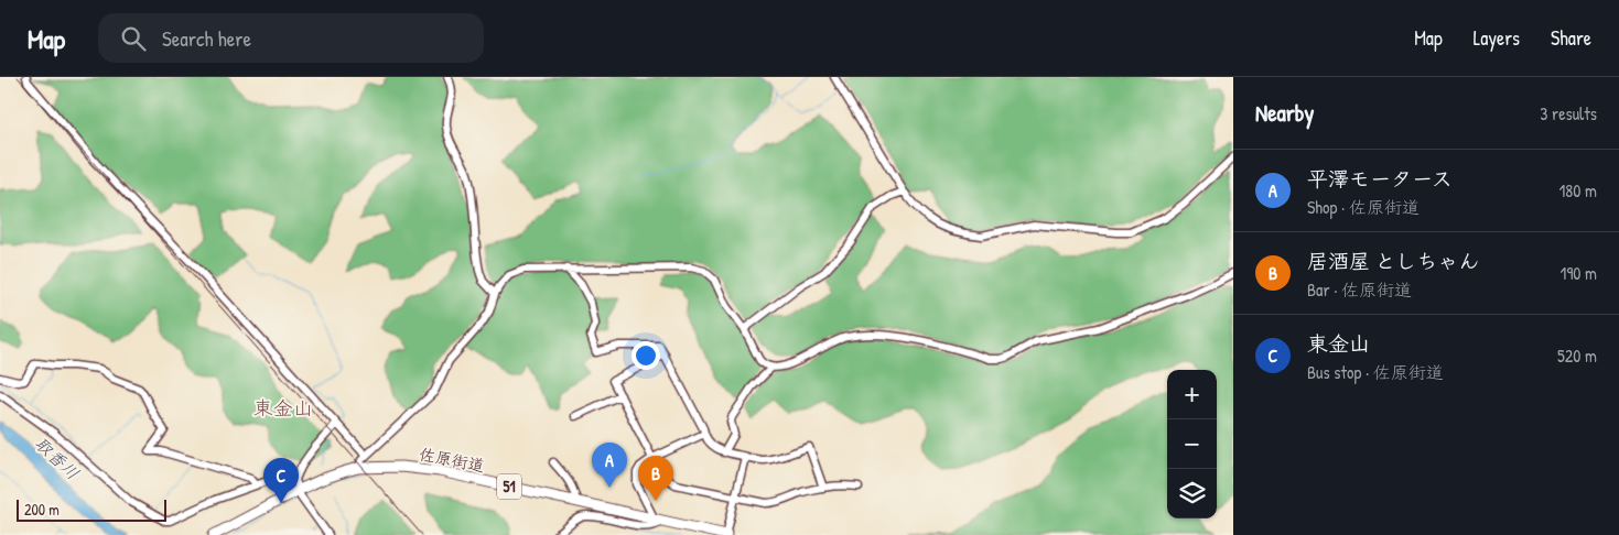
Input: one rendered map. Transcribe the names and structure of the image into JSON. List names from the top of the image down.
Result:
{
  "streets": {
    "highway": ["佐原街道", "51"]
  },
  "districts": ["東金山"],
  "water": ["取香川"],
  "scale_bar": "200 m",
  "page": {
    "header": "Map",
    "search": "Search here",
    "nav": ["Map", "Layers", "Share"],
    "heading": ["Nearby", "3 results"],
    "list": [
      {
        "mark": "A",
        "name": "平澤モータース",
        "note": "Shop · 佐原街道",
        "value": "180 m"
      },
      {
        "mark": "B",
        "name": "居酒屋 としちゃん",
        "note": "Bar · 佐原街道",
        "value": "190 m"
      },
      {
        "mark": "C",
        "name": "東金山",
        "note": "Bus stop · 佐原街道",
        "value": "520 m"
      }
    ],
    "map_buttons": ["+", "−"],
    "pins": ["A", "B", "C"],
    "scale": "200 m"
  }
}
